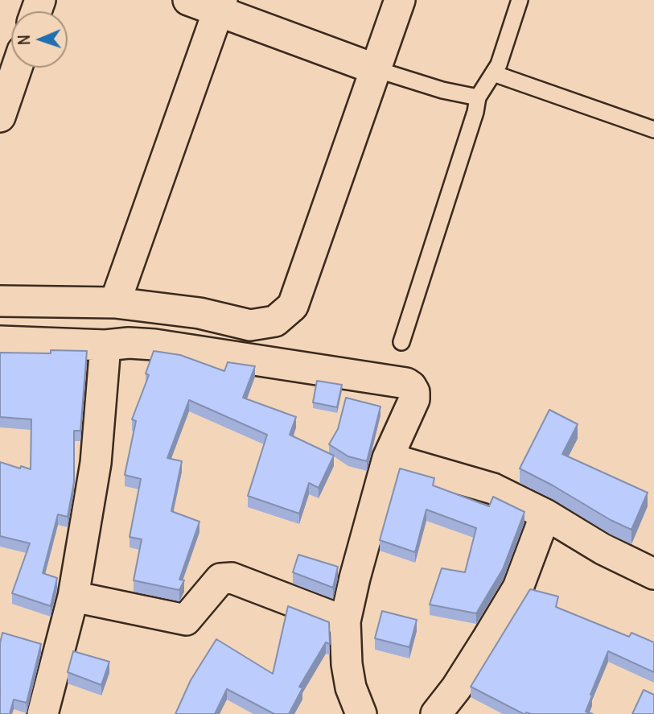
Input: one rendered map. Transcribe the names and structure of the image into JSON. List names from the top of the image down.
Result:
{
  "north": "left"
}
